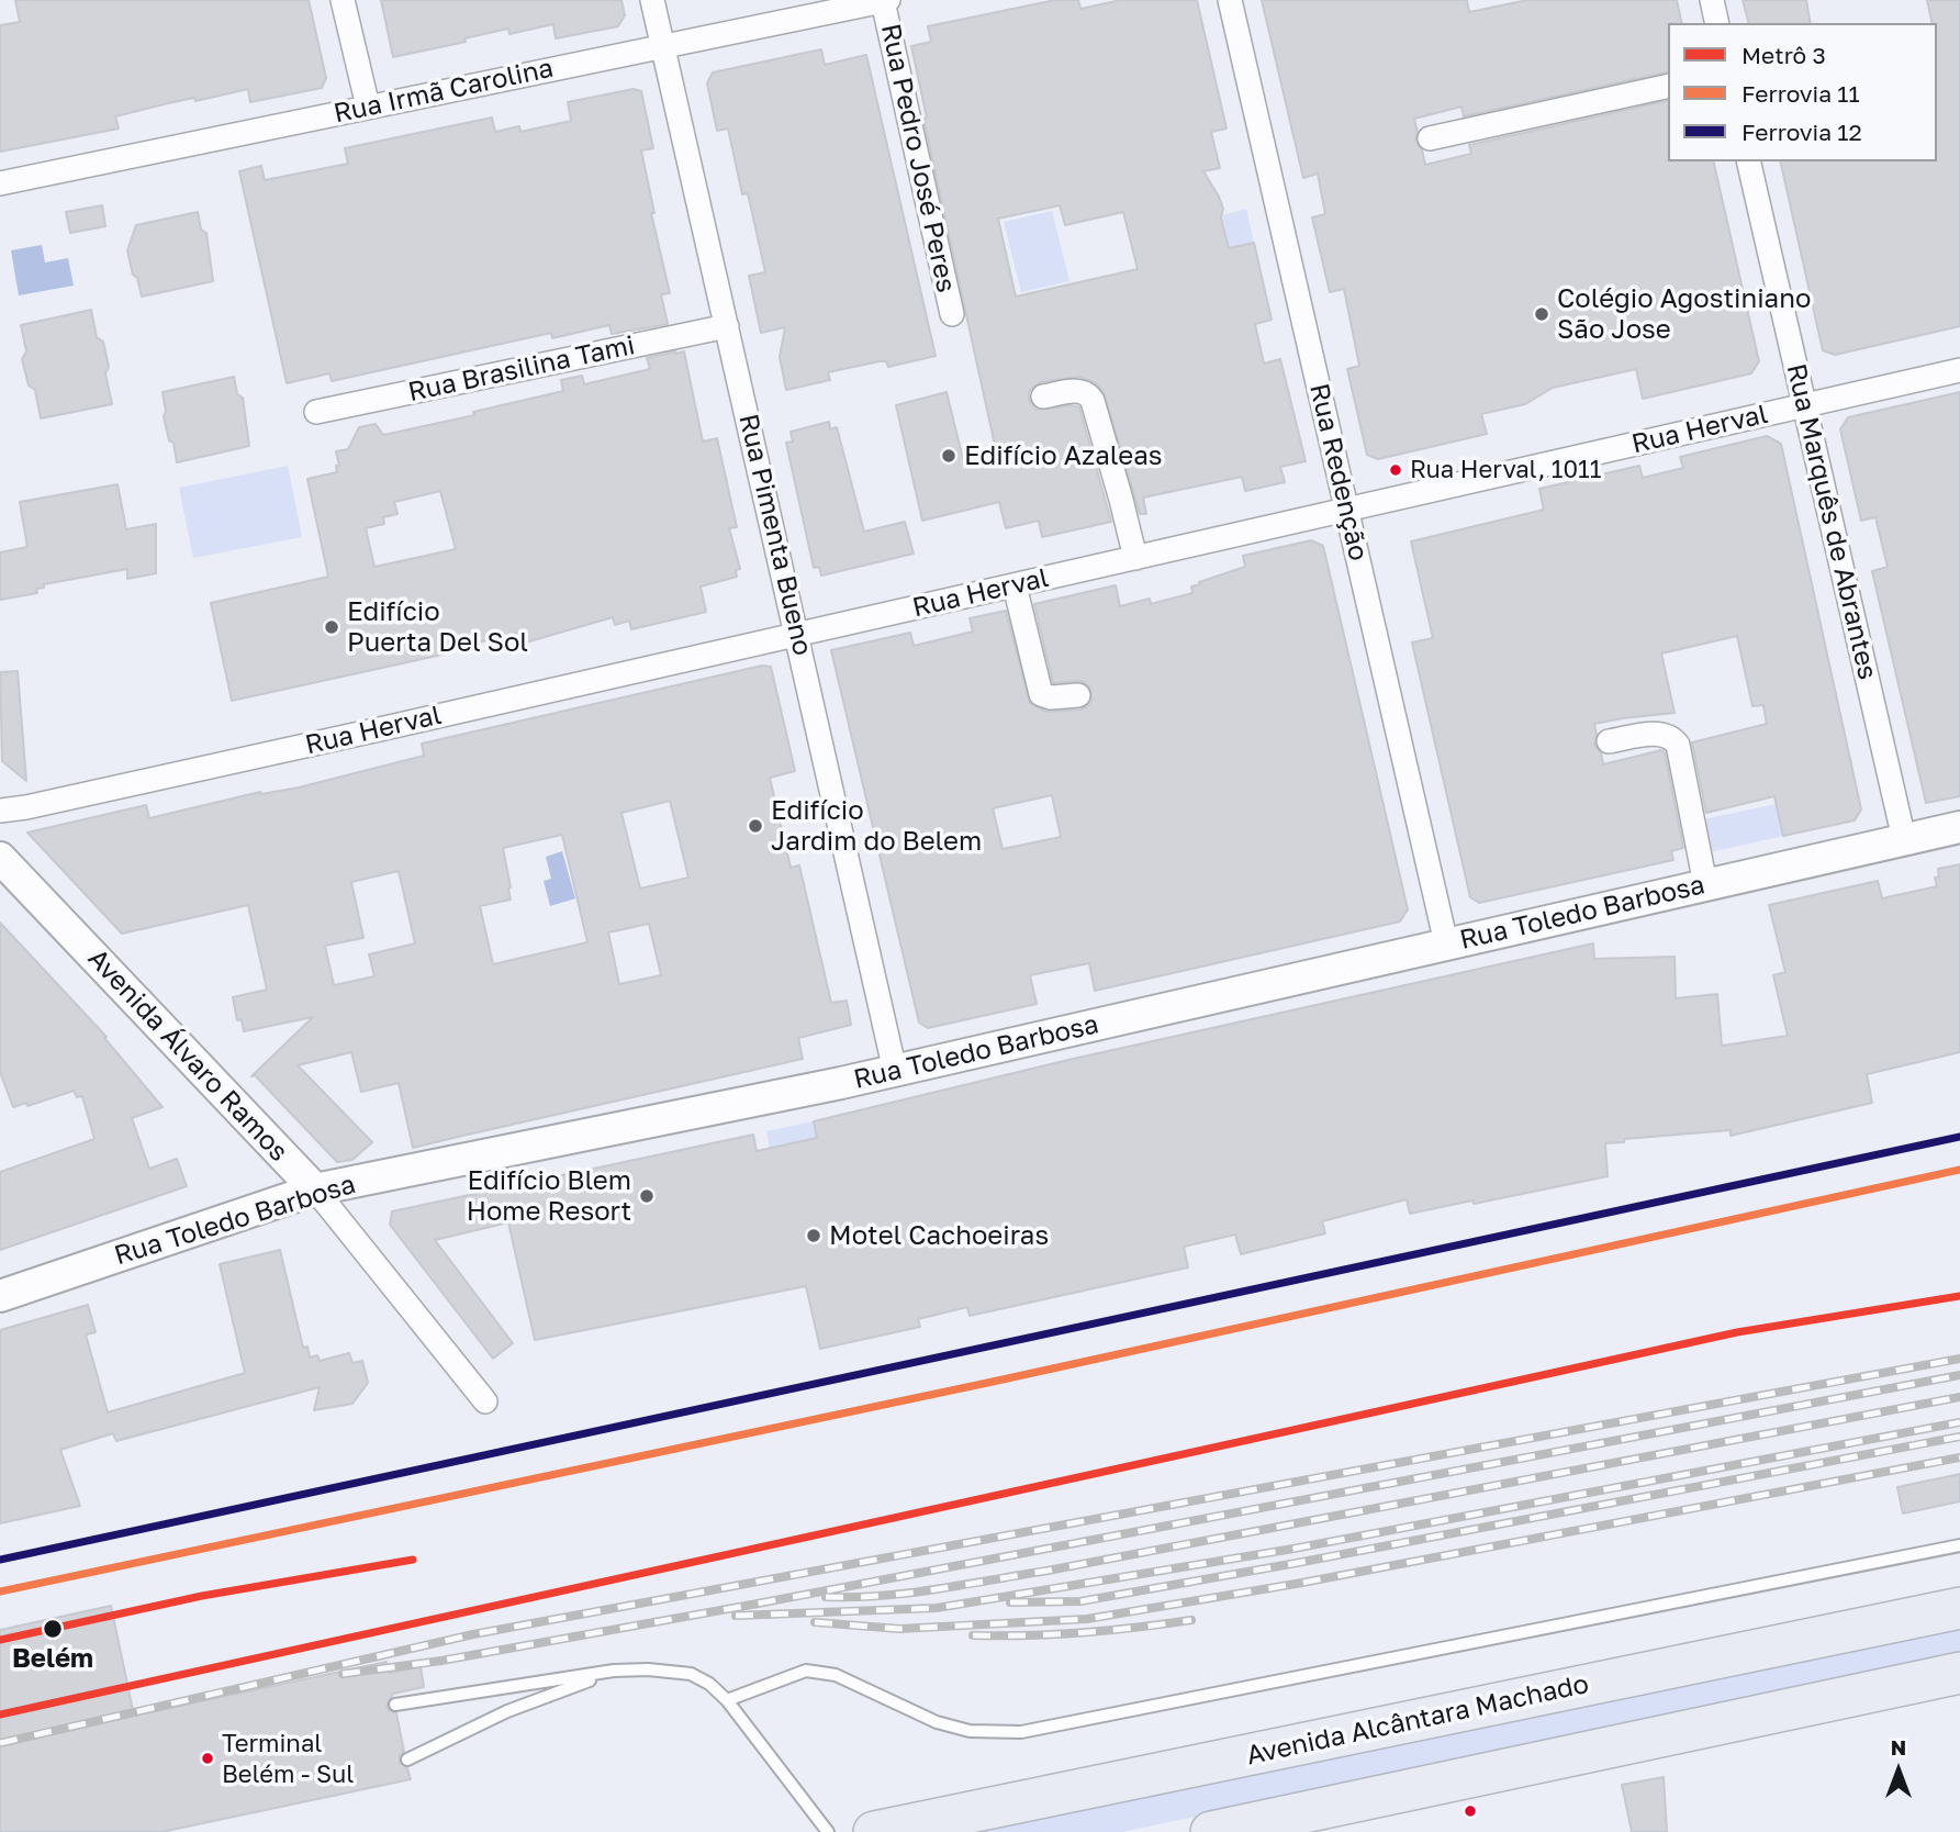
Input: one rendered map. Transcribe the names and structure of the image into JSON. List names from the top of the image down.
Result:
{
  "streets": {
    "highway": ["Avenida Alcântara Machado"],
    "street": [
      "Rua Irmã Carolina",
      "Rua Pedro José Peres",
      "Rua Brasilina Tami",
      "Rua Herval",
      "Rua Redenção",
      "Rua Marquês de Abrantes",
      "Rua Pimenta Bueno",
      "Rua Toledo Barbosa",
      "Avenida Álvaro Ramos"
    ]
  },
  "crossings": [
    ["Rua Irmã Carolina", "Rua Pedro José Peres"],
    ["Rua Irmã Carolina", "Rua Pimenta Bueno"],
    ["Rua Brasilina Tami", "Rua Pimenta Bueno"],
    ["Rua Herval", "Rua Redenção"],
    ["Rua Herval", "Rua Marquês de Abrantes"],
    ["Rua Herval", "Rua Pimenta Bueno"],
    ["Rua Redenção", "Rua Toledo Barbosa"],
    ["Rua Marquês de Abrantes", "Rua Toledo Barbosa"],
    ["Rua Pimenta Bueno", "Rua Toledo Barbosa"],
    ["Rua Toledo Barbosa", "Avenida Álvaro Ramos"]
  ],
  "places": [
    "Colégio Agostiniano São Jose",
    "Edifício Azaleas",
    "Rua Herval, 1011",
    "Edifício Puerta Del Sol",
    "Edifício Jardim do Belem",
    "Edifício Blem Home Resort",
    "Motel Cachoeiras",
    "Belém",
    "Terminal Belém - Sul"
  ],
  "lines": ["rail line 12", "rail line 11", "metro line 3"],
  "legend": ["Metrô 3", "Ferrovia 11", "Ferrovia 12"],
  "north": "top"
}
